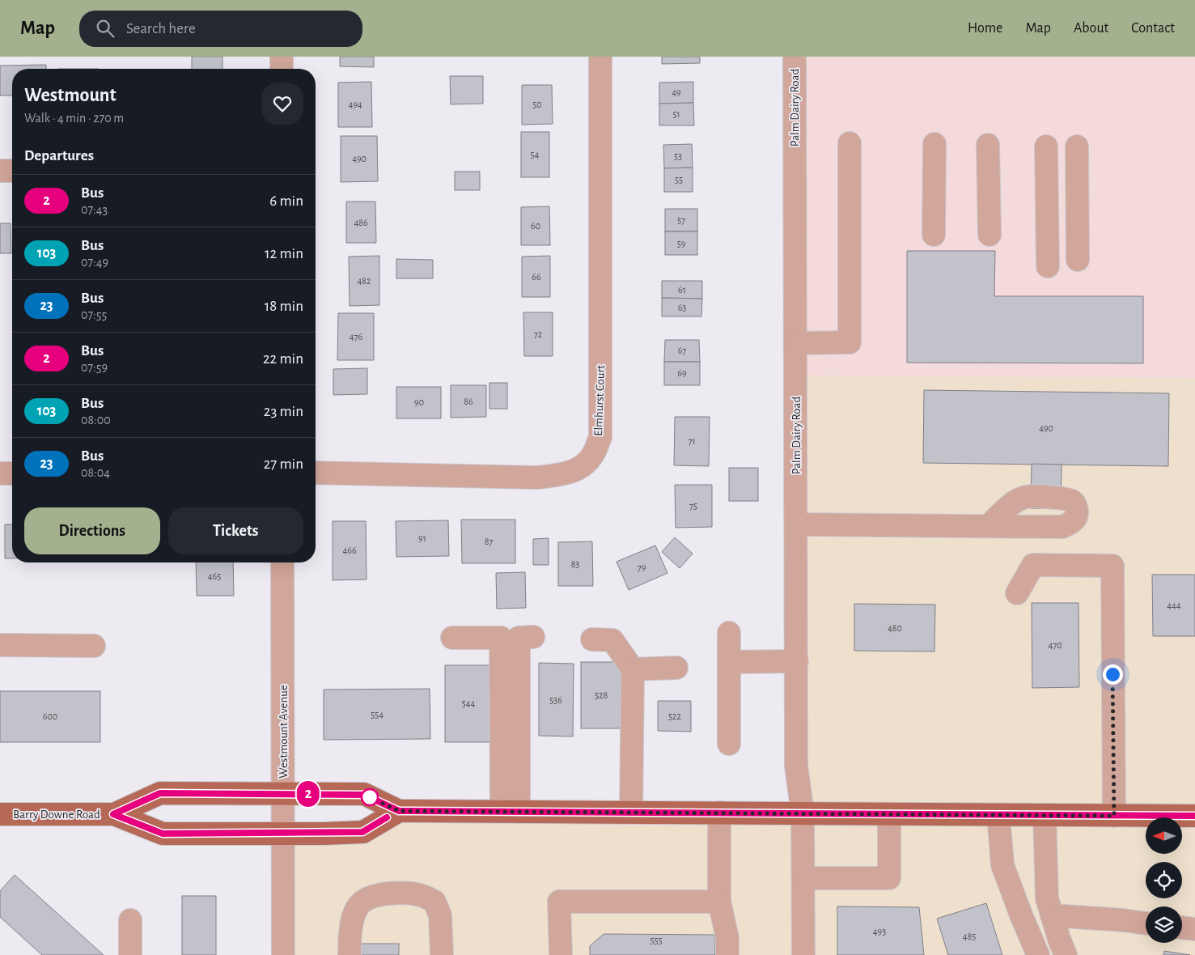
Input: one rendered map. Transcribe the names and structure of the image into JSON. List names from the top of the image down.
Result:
{
  "streets": {
    "main road": ["Barry Downe Road"],
    "street": ["Palm Dairy Road", "Elmhurst Court", "Westmount Avenue"]
  },
  "crossings": [
    ["Palm Dairy Road", "Barry Downe Road"],
    ["Westmount Avenue", "Barry Downe Road"]
  ],
  "lines": ["bus line 2"],
  "house_numbers": [
    "49",
    "494",
    "50",
    "51",
    "54",
    "53",
    "490",
    "55",
    "57",
    "486",
    "60",
    "59",
    "66",
    "482",
    "61",
    "63",
    "72",
    "476",
    "67",
    "69",
    "86",
    "90",
    "490",
    "71",
    "75",
    "91",
    "87",
    "466",
    "83",
    "79",
    "465",
    "444",
    "480",
    "470",
    "528",
    "536",
    "544",
    "554",
    "600",
    "522",
    "493",
    "485",
    "555"
  ],
  "north": "left",
  "page": {
    "header": "Map",
    "search": "Search here",
    "nav": [
      "Home",
      "Map",
      "About",
      "Contact"
    ],
    "on_map": "2",
    "heading": [
      ["Westmount", "Walk · 4 min · 270 m"],
      "Departures"
    ],
    "list": [
      {
        "mark": "2",
        "name": "Bus",
        "note": "07:43",
        "value": "6 min"
      },
      {
        "mark": "103",
        "name": "Bus",
        "note": "07:49",
        "value": "12 min"
      },
      {
        "mark": "23",
        "name": "Bus",
        "note": "07:55",
        "value": "18 min"
      },
      {
        "mark": "2",
        "name": "Bus",
        "note": "07:59",
        "value": "22 min"
      },
      {
        "mark": "103",
        "name": "Bus",
        "note": "08:00",
        "value": "23 min"
      },
      {
        "mark": "23",
        "name": "Bus",
        "note": "08:04",
        "value": "27 min"
      }
    ],
    "buttons": ["Directions", "Tickets"]
  }
}
